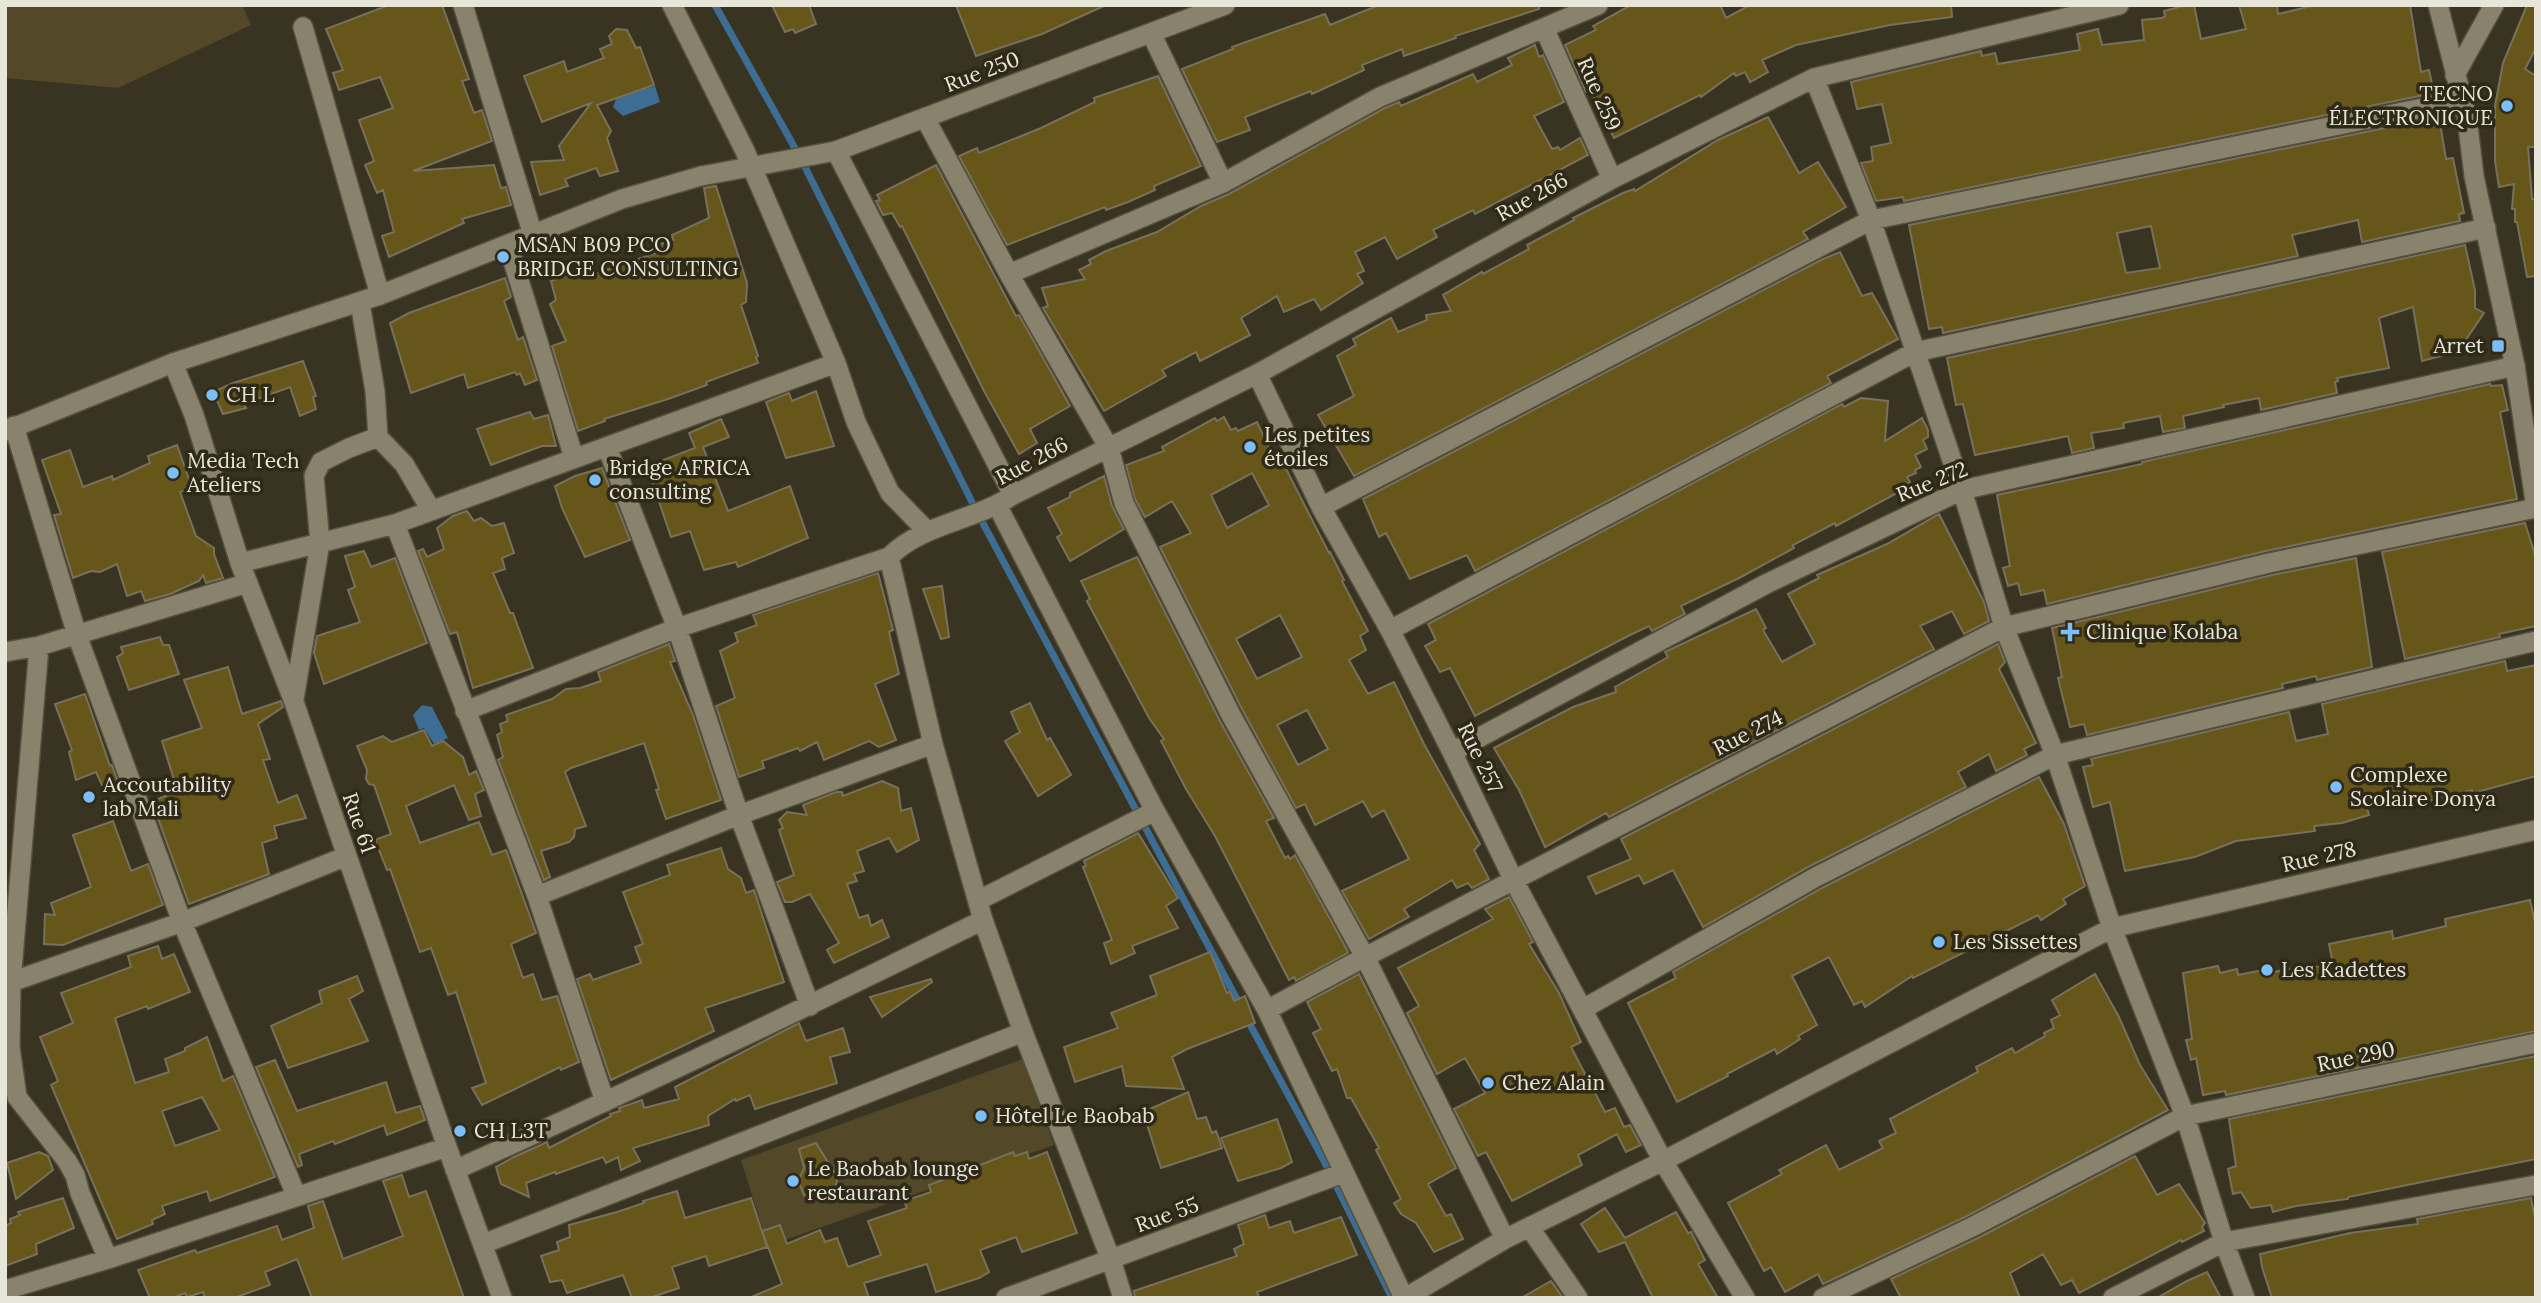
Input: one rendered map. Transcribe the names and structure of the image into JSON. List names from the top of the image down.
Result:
{
  "streets": {
    "street": [
      "Rue 250",
      "Rue 259",
      "Rue 266",
      "Rue 272",
      "Rue 274",
      "Rue 257",
      "Rue 61",
      "Rue 278",
      "Rue 290",
      "Rue 55"
    ]
  },
  "crossings": [
    ["Rue 250", "Rue 61"],
    ["Rue 259", "Rue 266"],
    ["Rue 266", "Rue 257"],
    ["Rue 272", "Rue 257"],
    ["Rue 274", "Rue 257"],
    ["Rue 257", "Rue 278"]
  ],
  "places": {
    "other": [
      "TECNO ÉLECTRONIQUE",
      "MSAN B09 PCO BRIDGE CONSULTING",
      "CH L",
      "Les petites étoiles",
      "Media Tech Ateliers",
      "Bridge AFRICA consulting",
      "Complexe Scolaire Donya",
      "Accoutability lab Mali",
      "Les Sissettes",
      "Les Kadettes",
      "Chez Alain",
      "Hôtel Le Baobab",
      "CH L3T",
      "Le Baobab lounge restaurant"
    ],
    "transit": ["Arret"],
    "health": ["Clinique Kolaba"]
  }
}
